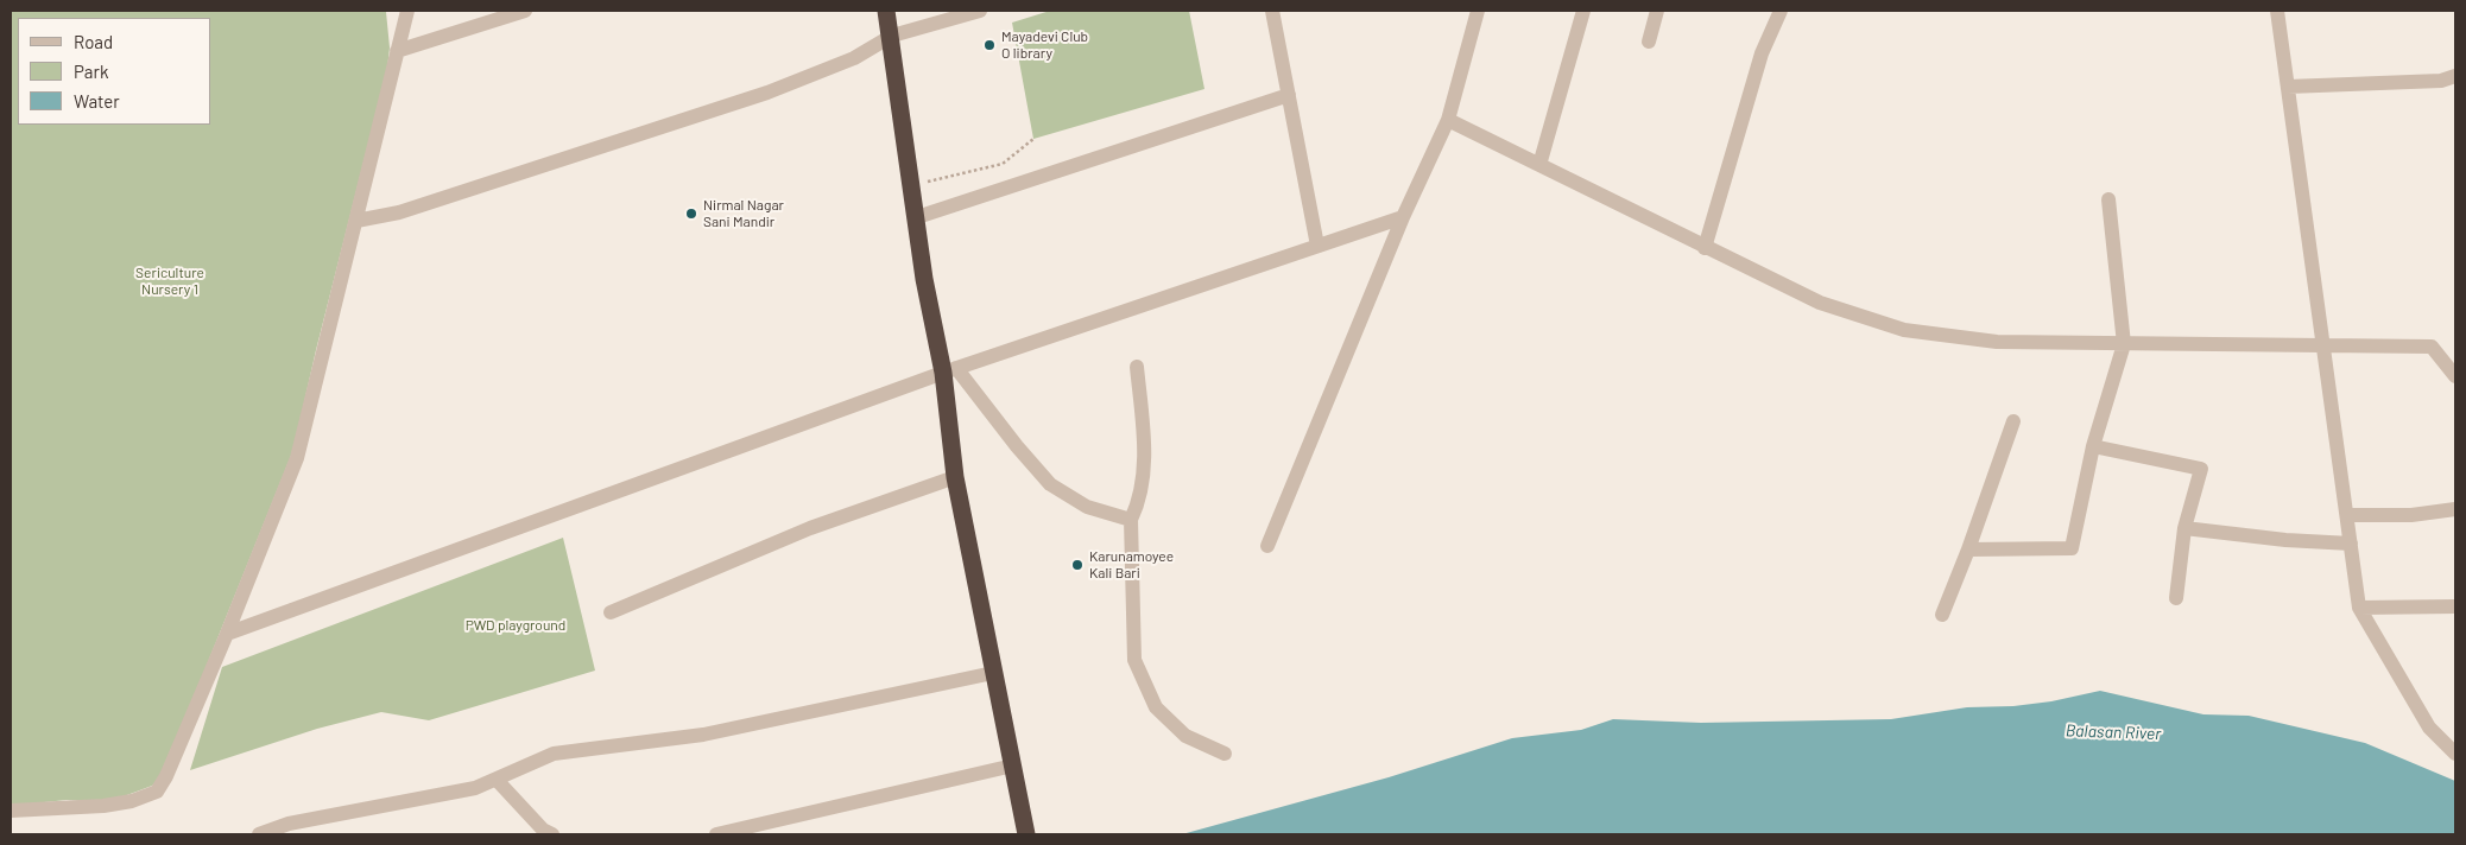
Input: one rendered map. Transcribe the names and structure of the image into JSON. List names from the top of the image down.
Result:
{
  "water": ["Balasan River"],
  "parks": ["Sericulture Nursery 1", "PWD playground"],
  "places": ["Mayadevi Club O library", "Nirmal Nagar Sani Mandir", "Karunamoyee Kali Bari"],
  "legend": ["Road", "Park", "Water"]
}
